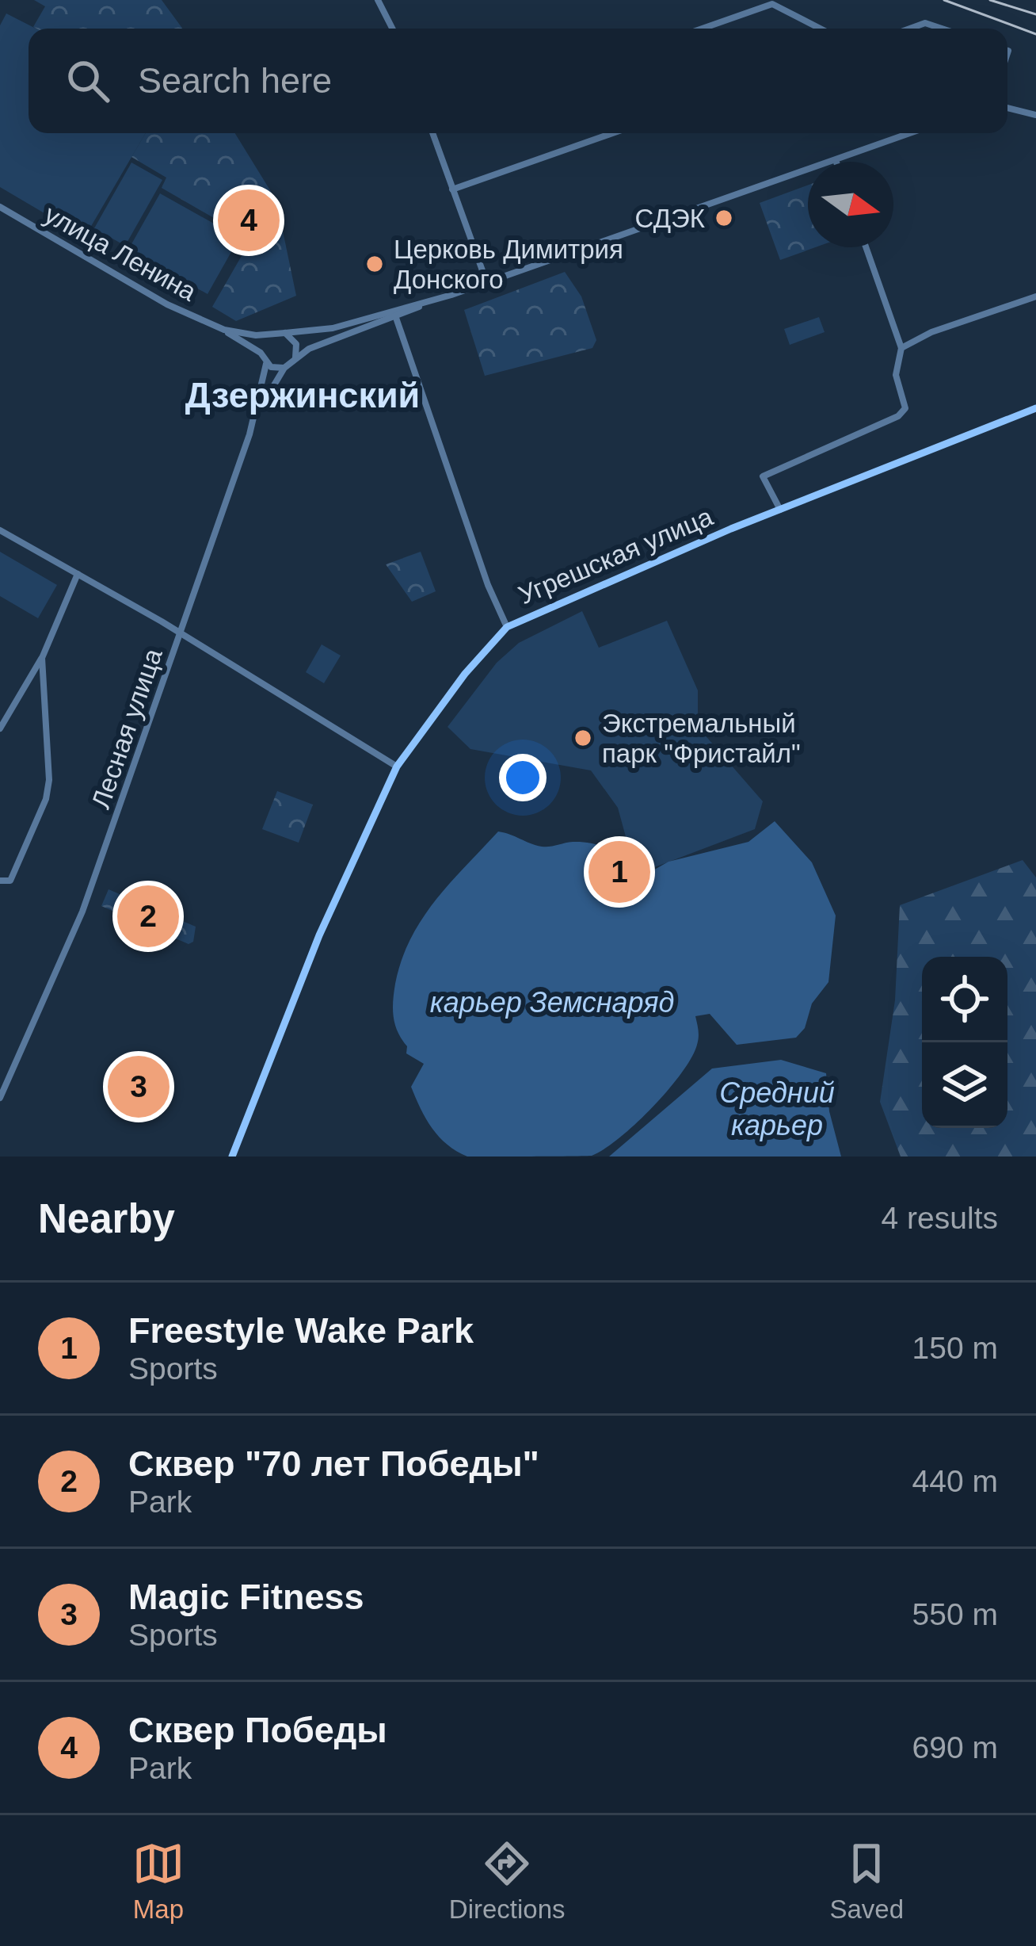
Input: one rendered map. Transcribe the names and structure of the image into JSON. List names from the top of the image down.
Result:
{
  "streets": {
    "main road": ["Угрешская улица"],
    "street": ["улица Ленина", "Лесная улица"]
  },
  "crossings": [
    ["улица Ленина", "Лесная улица"]
  ],
  "districts": ["Дзержинский"],
  "water": ["карьер Земснаряд", "Средний карьер"],
  "places": ["СДЭК", "Церковь Димитрия Донского", "Экстремальный парк \"Фристайл\""],
  "north": "right",
  "page": {
    "search": "Search here",
    "pins": [
      "4",
      "1",
      "2",
      "3"
    ],
    "heading": ["Nearby", "4 results"],
    "list": [
      {
        "mark": "1",
        "name": "Freestyle Wake Park",
        "note": "Sports",
        "value": "150 m"
      },
      {
        "mark": "2",
        "name": "Сквер \"70 лет Победы\"",
        "note": "Park",
        "value": "440 m"
      },
      {
        "mark": "3",
        "name": "Magic Fitness",
        "note": "Sports",
        "value": "550 m"
      },
      {
        "mark": "4",
        "name": "Сквер Победы",
        "note": "Park",
        "value": "690 m"
      }
    ],
    "nav": ["Map", "Directions", "Saved"]
  }
}
